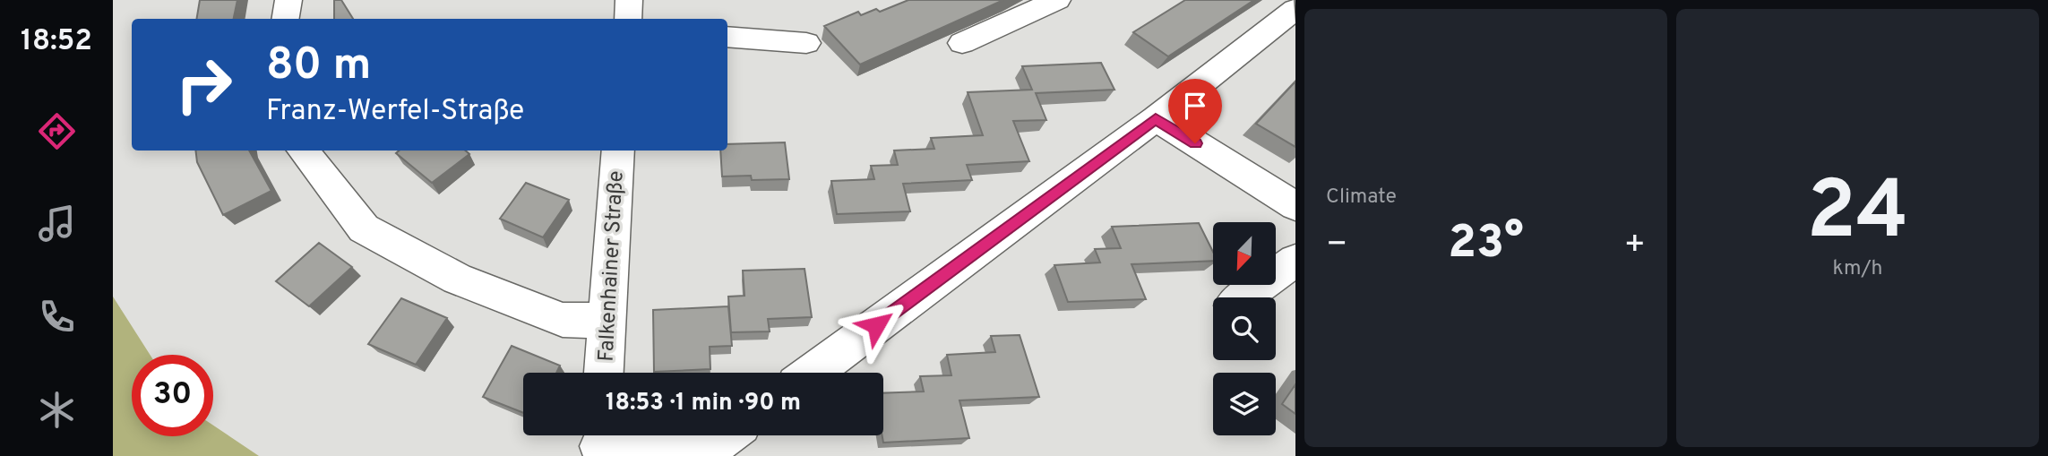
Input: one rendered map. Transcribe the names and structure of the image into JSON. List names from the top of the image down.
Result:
{
  "streets": {
    "street": ["Falkenhainer Straße"]
  },
  "north": "bottom left",
  "page": {
    "tabs": "18:52",
    "tile": [
      "Climate",
      ["24", "km/h"]
    ],
    "turn": ["80 m", "Franz-Werfel-Straße"],
    "heat": ["−", "23°", "+"],
    "limit": "30",
    "trip": "18:53 · 1 min · 90 m"
  }
}
